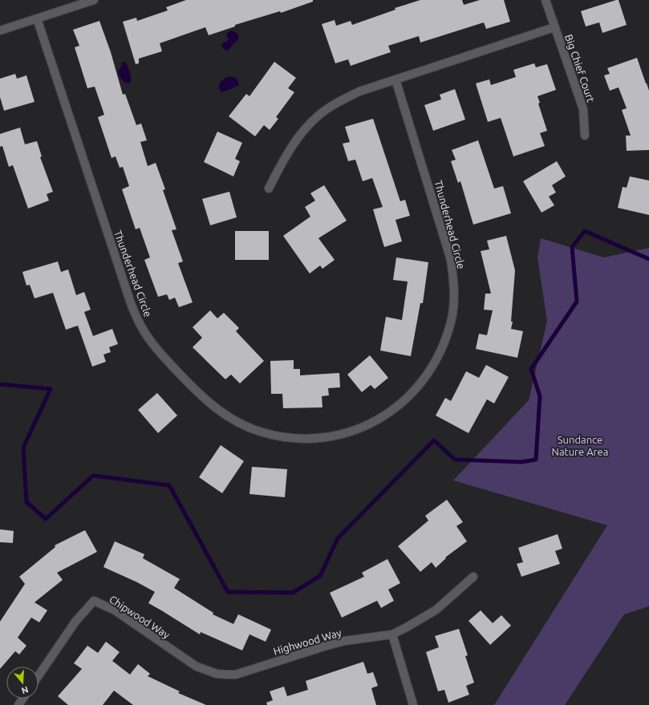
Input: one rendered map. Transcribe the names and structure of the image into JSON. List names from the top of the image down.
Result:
{
  "streets": {
    "street": [
      "Big Chief Court",
      "Thunderhead Circle",
      "Chipwood Way",
      "Highwood Way"
    ]
  },
  "crossings": [
    ["Chipwood Way", "Highwood Way"]
  ],
  "parks": ["Sundance Nature Area"],
  "north": "bottom"
}
